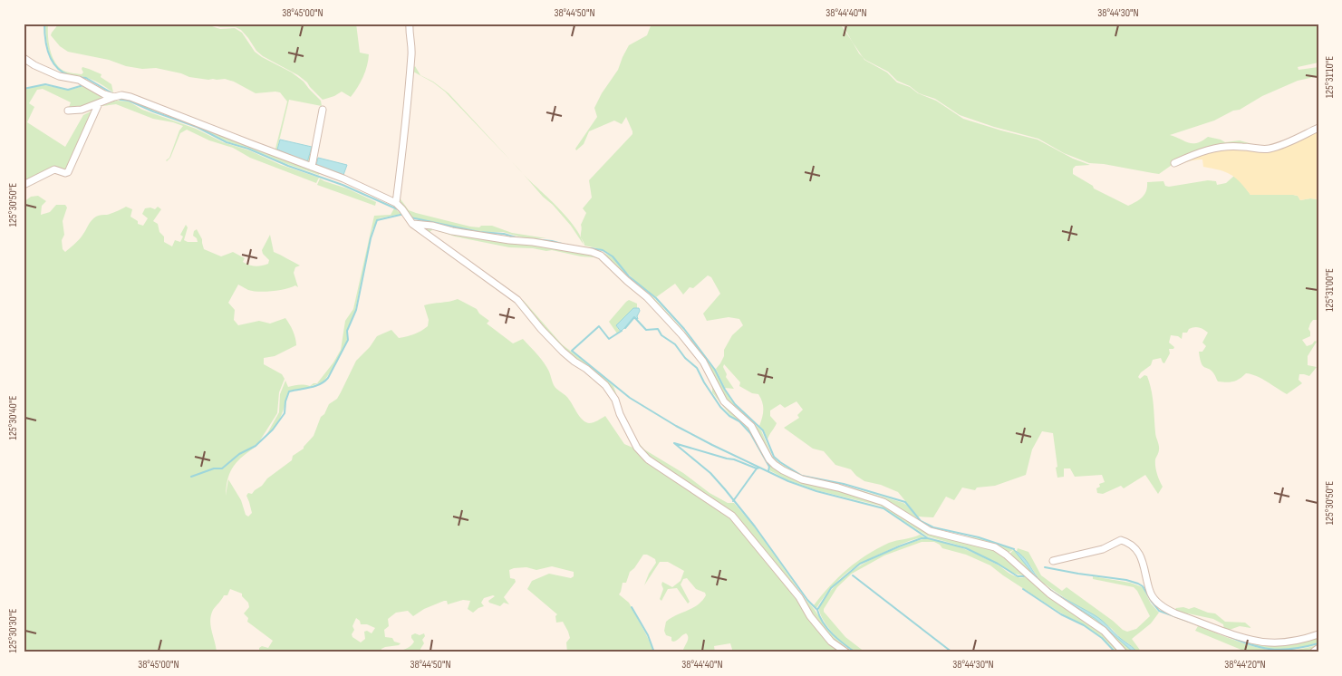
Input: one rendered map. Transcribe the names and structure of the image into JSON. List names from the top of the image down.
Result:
{
  "coordinates": [
    "38°45'00\"N",
    "38°44'50\"N",
    "38°44'40\"N",
    "38°44'30\"N",
    "125°31'10\"E",
    "125°30'50\"E",
    "125°31'00\"E",
    "125°30'40\"E",
    "125°30'30\"E",
    "38°44'20\"N"
  ]
}
